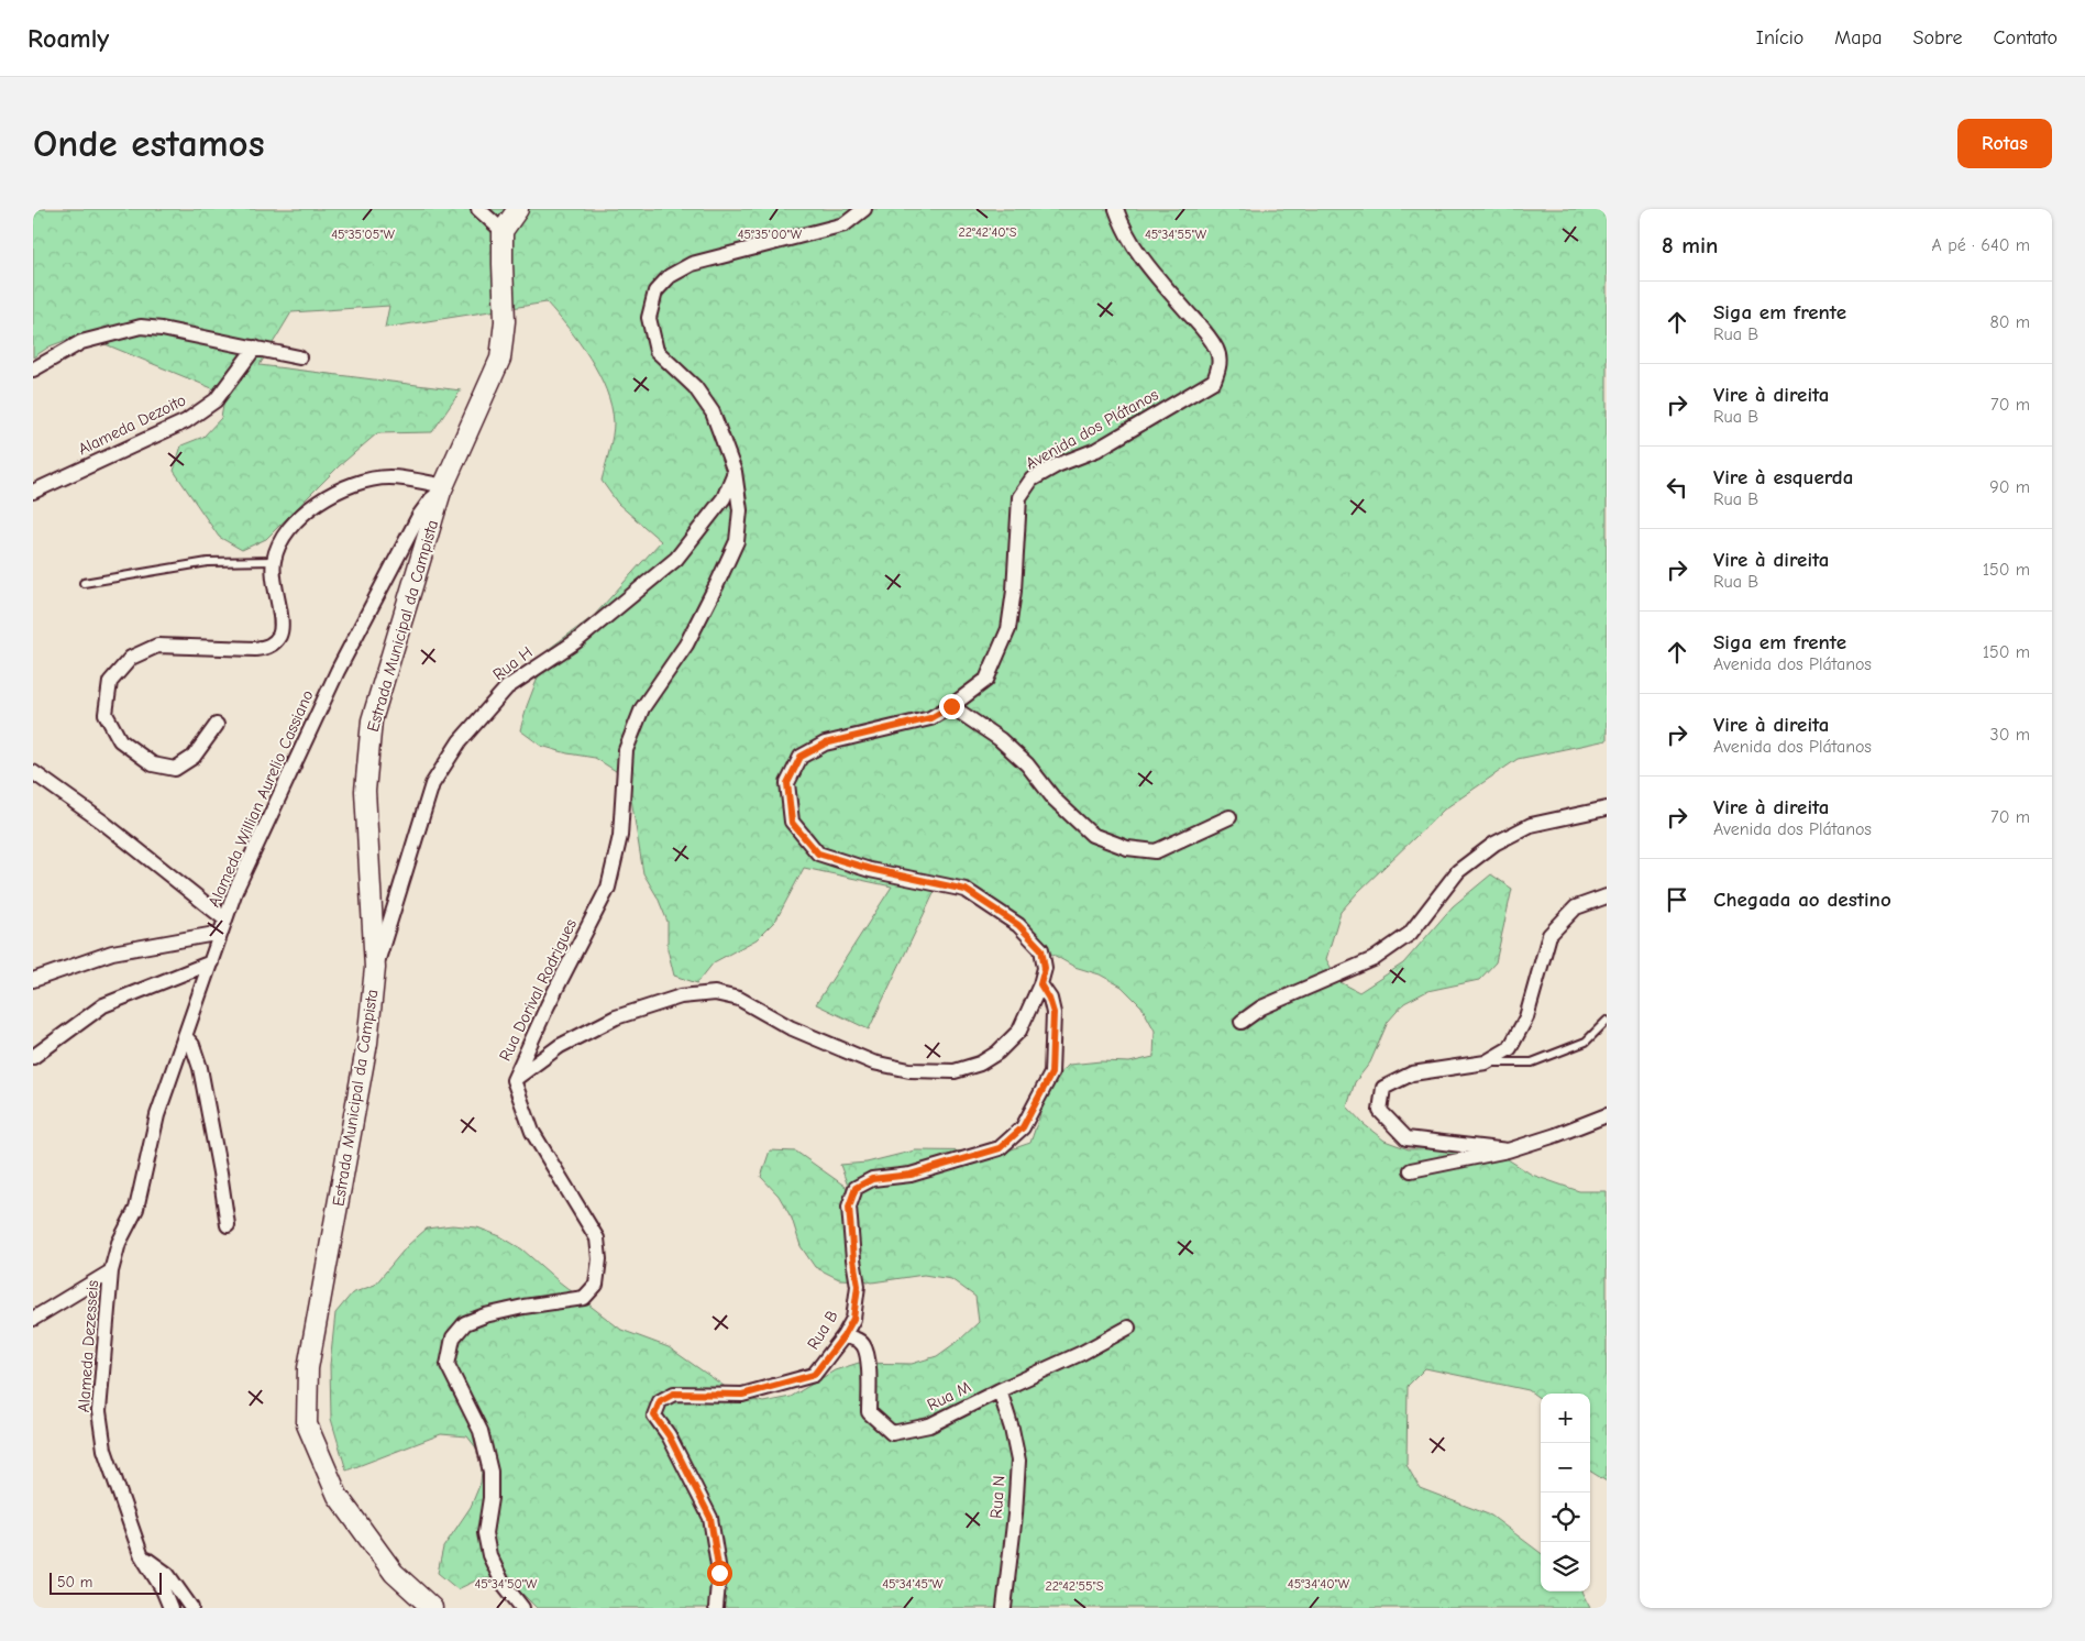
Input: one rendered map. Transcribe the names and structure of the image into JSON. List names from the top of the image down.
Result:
{
  "streets": {
    "main road": ["Estrada Municipal da Campista"],
    "street": [
      "Alameda Dezoito",
      "Avenida dos Plátanos",
      "Rua H",
      "Alameda Willian Aurelio Cassiano",
      "Rua Dorival Rodrigues",
      "Rua B",
      "Alameda Dezesseis",
      "Rua M",
      "Rua N"
    ]
  },
  "crossings": [
    ["Avenida dos Plátanos", "Rua Dorival Rodrigues"],
    ["Avenida dos Plátanos", "Rua B"],
    ["Estrada Municipal da Campista", "Rua H"],
    ["Estrada Municipal da Campista", "Alameda Willian Aurelio Cassiano"],
    ["Rua H", "Rua Dorival Rodrigues"],
    ["Alameda Willian Aurelio Cassiano", "Alameda Dezesseis"],
    ["Rua B", "Rua M"],
    ["Rua M", "Rua N"]
  ],
  "scale_bar": "50 m",
  "page": {
    "header": "Roamly",
    "nav": [
      "Início",
      "Mapa",
      "Sobre",
      "Contato"
    ],
    "buttons": "Rotas",
    "title": "Onde estamos",
    "heading": ["8 min", "A pé · 640 m"],
    "list": [
      ["Siga em frente", "Rua B", "80 m"],
      ["Vire à direita", "Rua B", "70 m"],
      ["Vire à esquerda", "Rua B", "90 m"],
      ["Vire à direita", "Rua B", "150 m"],
      ["Siga em frente", "Avenida dos Plátanos", "150 m"],
      ["Vire à direita", "Avenida dos Plátanos", "30 m"],
      ["Vire à direita", "Avenida dos Plátanos", "70 m"],
      "Chegada ao destino"
    ],
    "map_buttons": ["+", "−"],
    "scale": "50 m"
  },
  "coordinates": [
    "22°42'40\"S",
    "45°35'05\"W",
    "45°35'00\"W",
    "45°34'55\"W",
    "45°34'50\"W",
    "45°34'45\"W",
    "45°34'40\"W",
    "22°42'55\"S"
  ]
}
